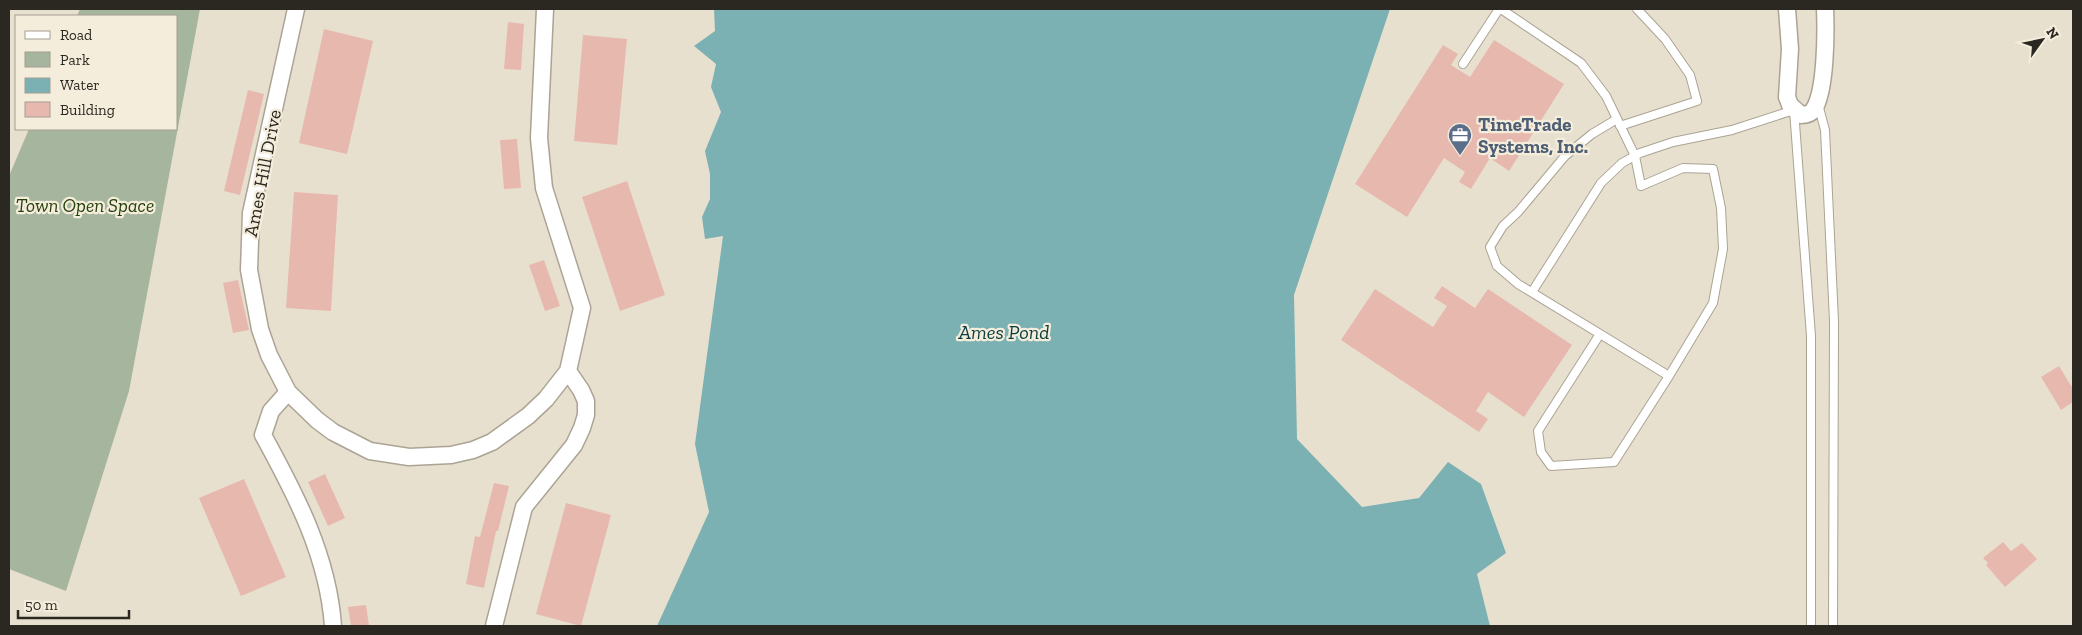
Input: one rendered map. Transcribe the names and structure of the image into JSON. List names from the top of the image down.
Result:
{
  "streets": {
    "street": ["Ames Hill Drive"]
  },
  "water": ["Ames Pond"],
  "parks": ["Town Open Space"],
  "places": {
    "office": ["TimeTrade Systems, Inc."]
  },
  "legend": [
    "Road",
    "Park",
    "Water",
    "Building"
  ],
  "scale_bar": "50 m",
  "north": "top right"
}
